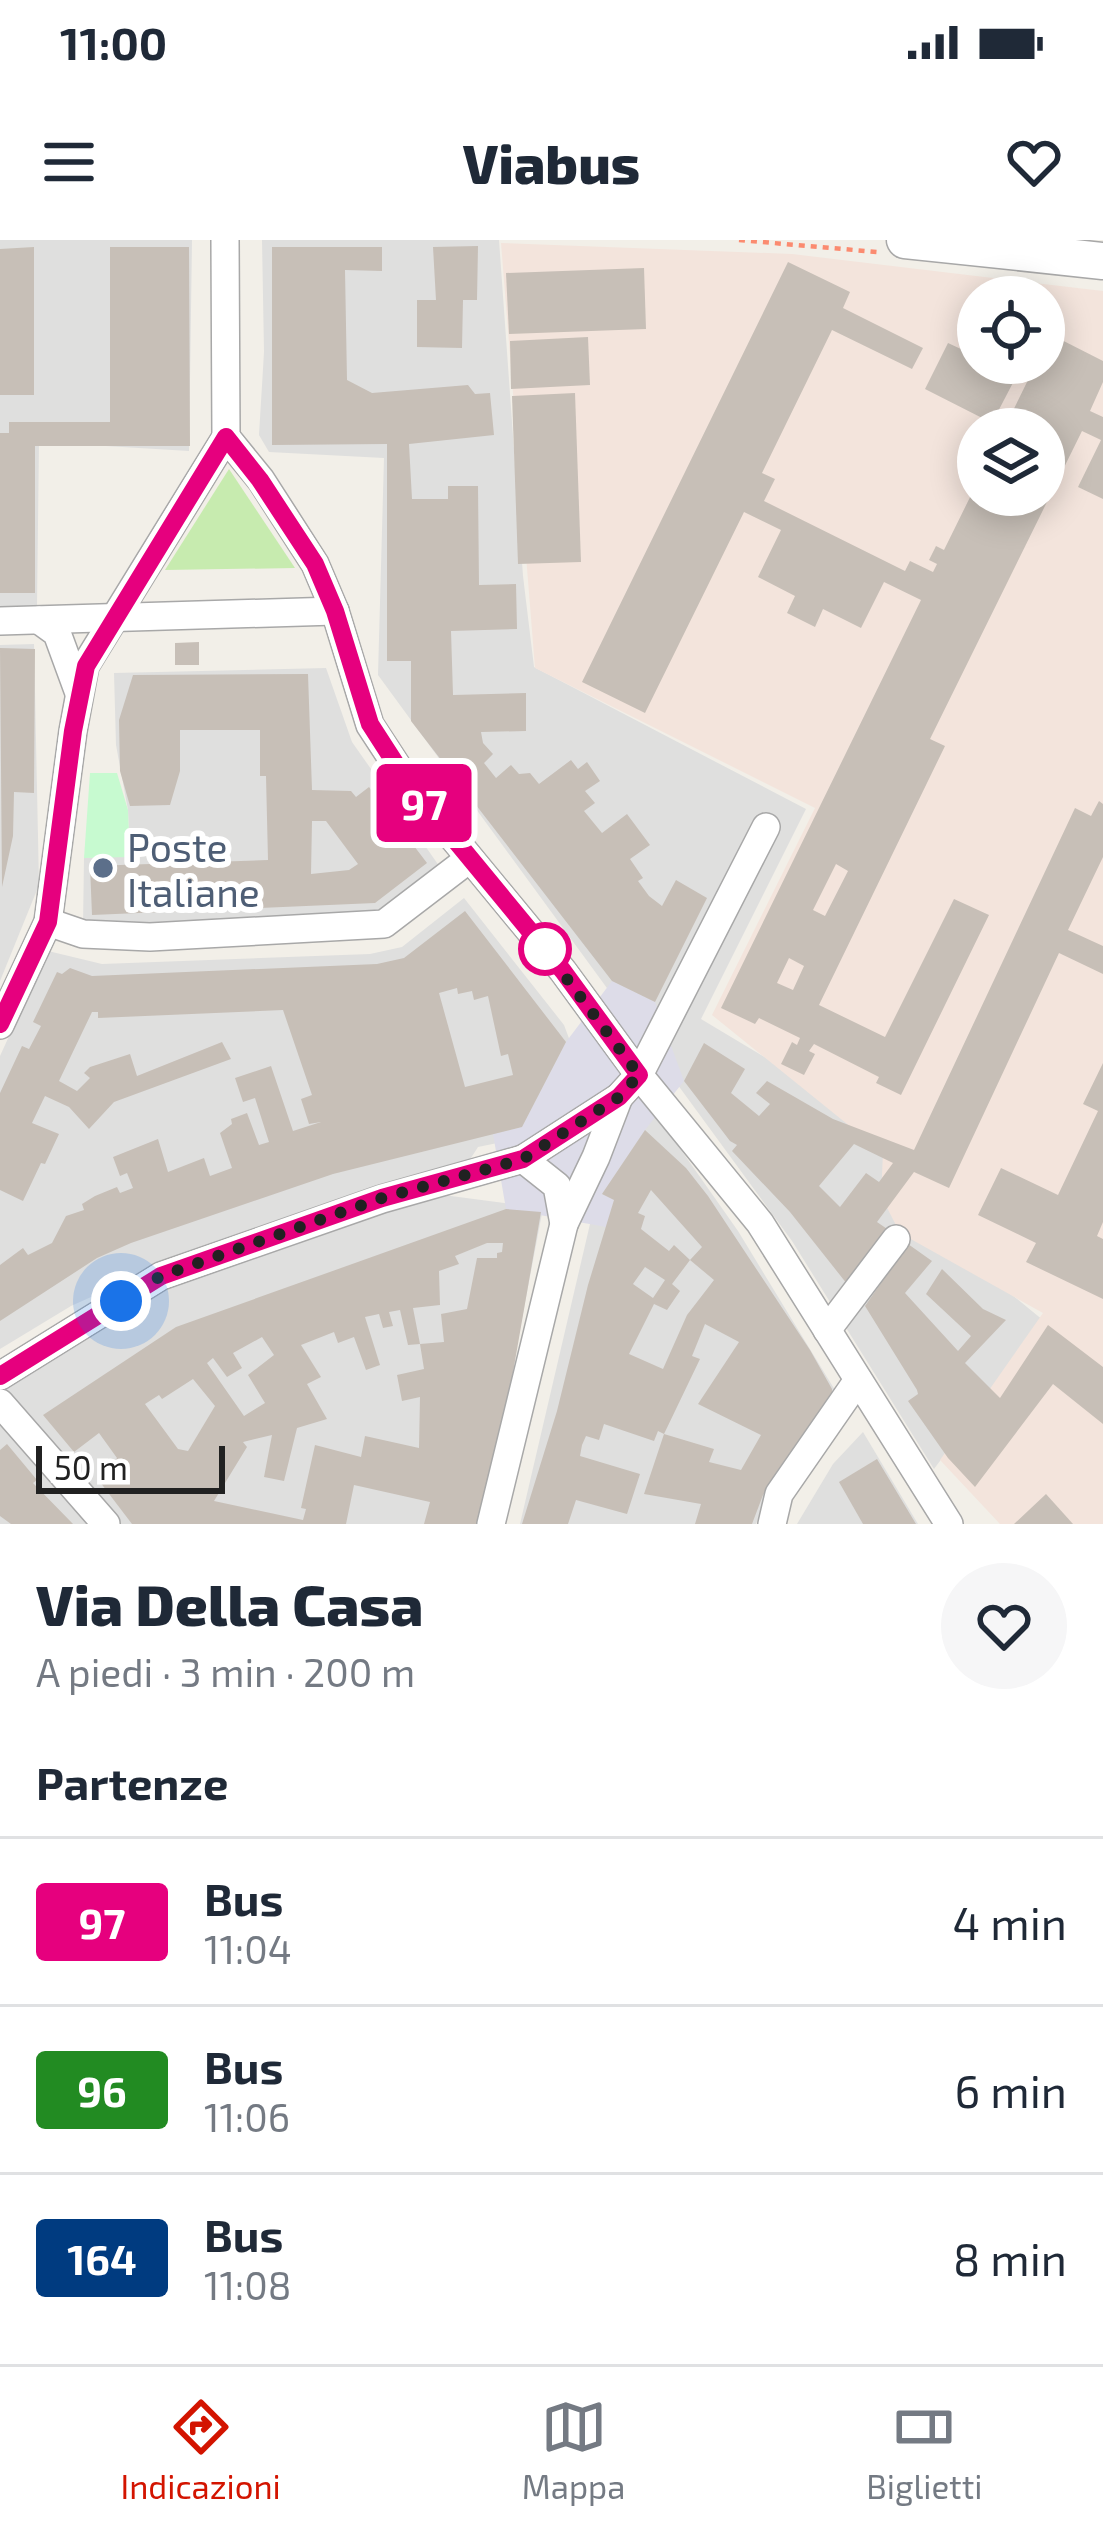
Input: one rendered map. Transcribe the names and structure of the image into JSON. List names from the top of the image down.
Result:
{
  "places": ["Poste Italiane"],
  "lines": ["bus line 97"],
  "scale_bar": "50 m",
  "page": {
    "status": "11:00",
    "header": "Viabus",
    "on_map": "97",
    "scale": "50 m",
    "heading": [
      ["Via Della Casa", "A piedi · 3 min · 200 m"],
      "Partenze"
    ],
    "list": [
      {
        "mark": "97",
        "name": "Bus",
        "note": "11:04",
        "value": "4 min"
      },
      {
        "mark": "96",
        "name": "Bus",
        "note": "11:06",
        "value": "6 min"
      },
      {
        "mark": "164",
        "name": "Bus",
        "note": "11:08",
        "value": "8 min"
      }
    ],
    "tabs": ["Indicazioni", "Mappa", "Biglietti"]
  }
}
